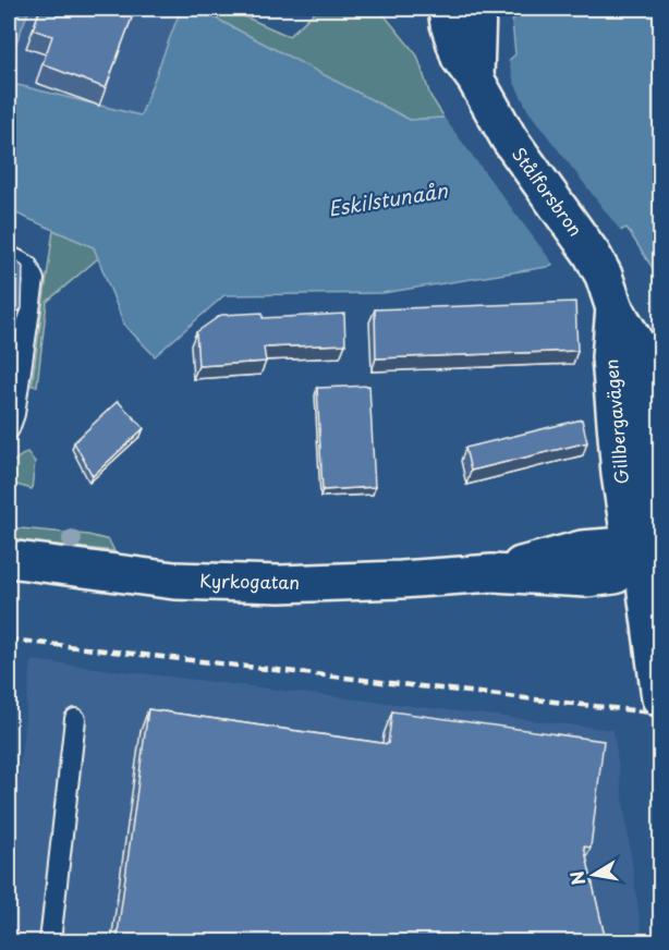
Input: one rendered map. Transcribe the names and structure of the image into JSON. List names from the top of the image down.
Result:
{
  "streets": {
    "main road": ["Stålforsbron", "Gillbergavägen", "Kyrkogatan"]
  },
  "crossings": [
    ["Stålforsbron", "Gillbergavägen"],
    ["Gillbergavägen", "Kyrkogatan"]
  ],
  "water": ["Eskilstunaån"],
  "north": "left"
}
